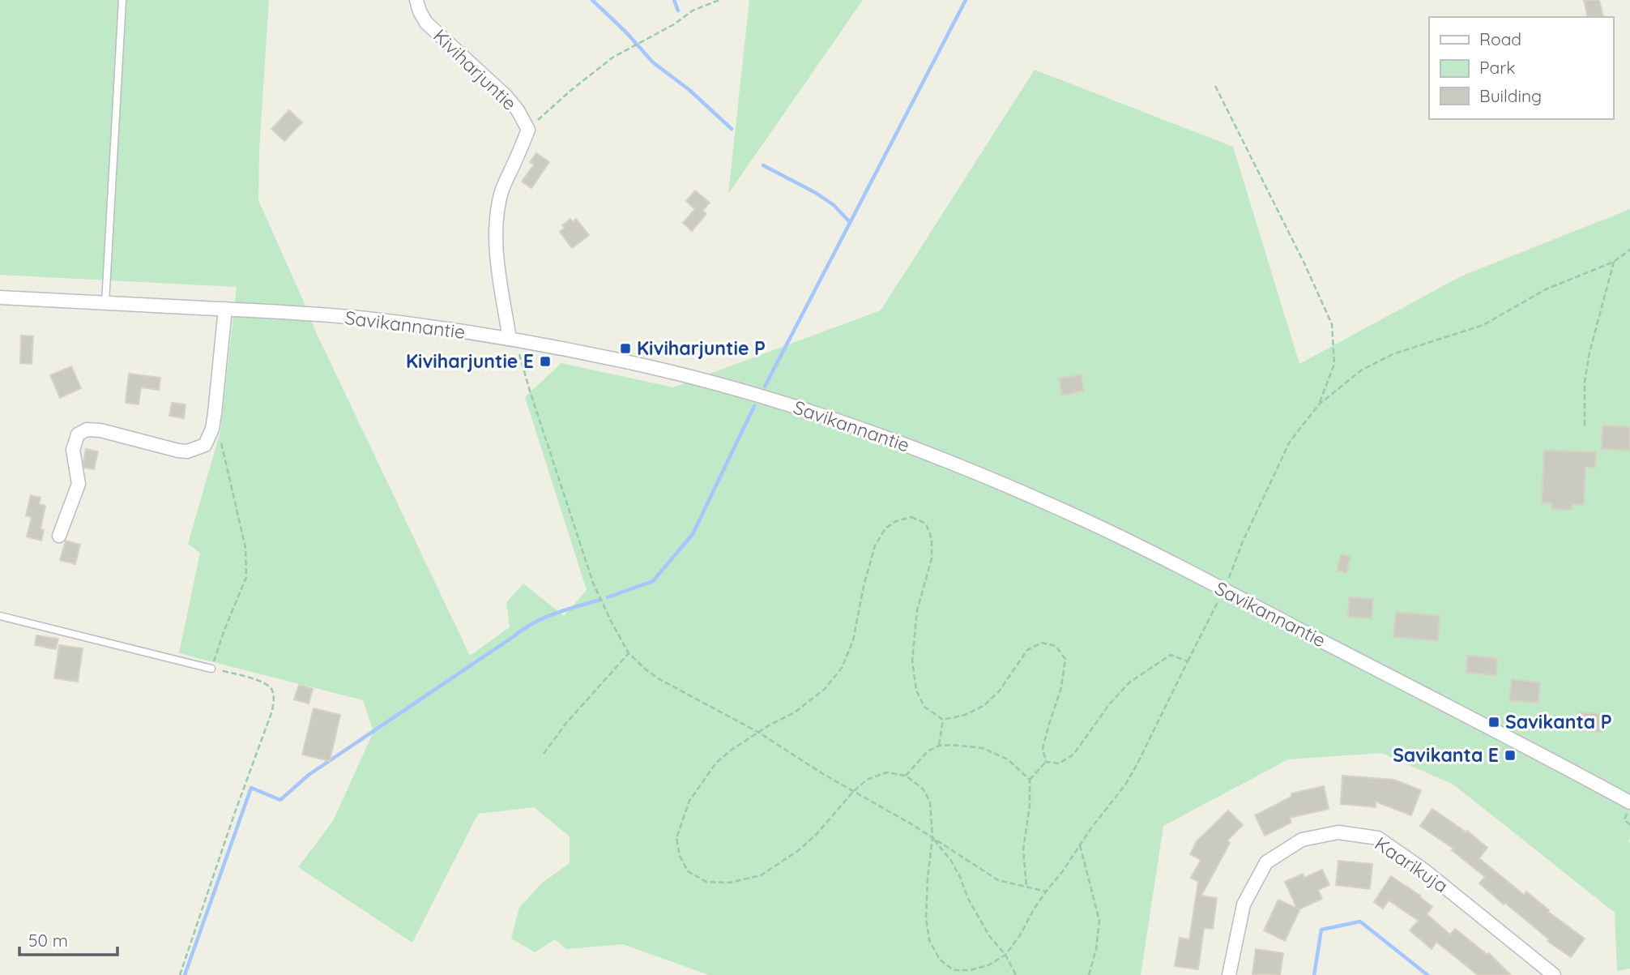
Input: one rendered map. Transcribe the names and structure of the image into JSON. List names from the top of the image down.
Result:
{
  "streets": {
    "street": ["Kiviharjuntie", "Savikannantie", "Kaarikuja"]
  },
  "crossings": [
    ["Kiviharjuntie", "Savikannantie"]
  ],
  "places": {
    "transit": [
      "Kiviharjuntie P",
      "Kiviharjuntie E",
      "Savikanta P",
      "Savikanta E"
    ]
  },
  "legend": ["Road", "Park", "Building"],
  "scale_bar": "50 m"
}
